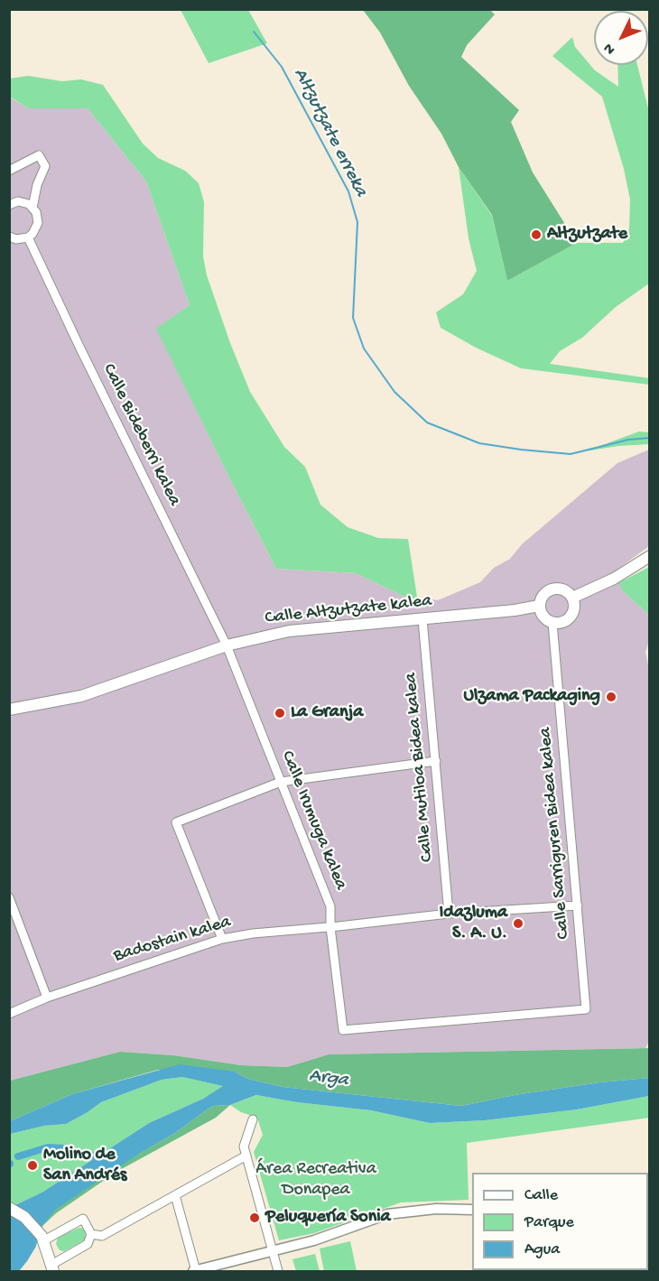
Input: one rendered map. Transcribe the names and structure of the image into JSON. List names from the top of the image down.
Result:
{
  "streets": {
    "main road": ["Calle Altzutzate kalea"],
    "street": [
      "Calle Bideberri kalea",
      "Calle Mutiloa Bidea kalea",
      "Calle Irumuga kalea",
      "Calle Sarriguren Bidea kalea",
      "Badostain kalea"
    ]
  },
  "crossings": [
    ["Calle Bideberri kalea", "Calle Altzutzate kalea"],
    ["Calle Bideberri kalea", "Calle Irumuga kalea"],
    ["Calle Altzutzate kalea", "Calle Mutiloa Bidea kalea"],
    ["Calle Altzutzate kalea", "Calle Irumuga kalea"],
    ["Calle Altzutzate kalea", "Calle Sarriguren Bidea kalea"],
    ["Calle Mutiloa Bidea kalea", "Badostain kalea"],
    ["Calle Irumuga kalea", "Calle Sarriguren Bidea kalea"],
    ["Calle Irumuga kalea", "Badostain kalea"],
    ["Calle Sarriguren Bidea kalea", "Badostain kalea"]
  ],
  "water": ["Altzutzate erreka", "Arga"],
  "parks": ["Área Recreativa Donapea"],
  "places": [
    "Altzutzate",
    "Ulzama Packaging",
    "La Granja",
    "Idazluma S. A. U.",
    "Molino de San Andrés",
    "Peluquería Sonia"
  ],
  "legend": ["Calle", "Parque", "Agua"],
  "north": "bottom left"
}
